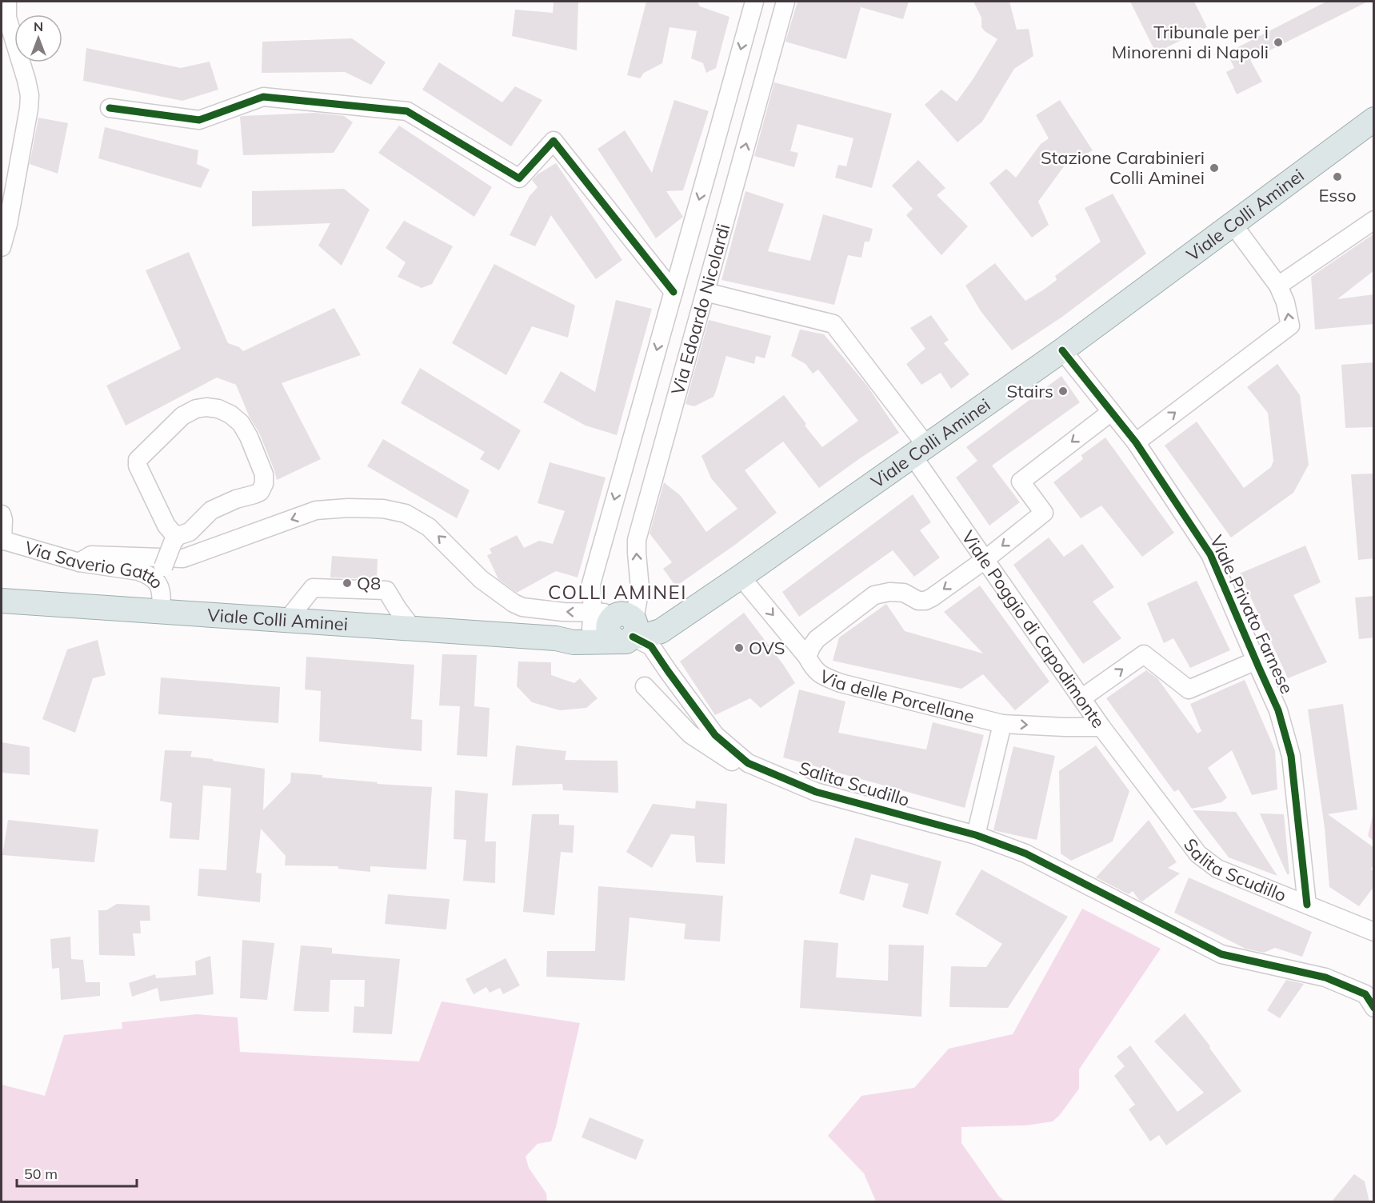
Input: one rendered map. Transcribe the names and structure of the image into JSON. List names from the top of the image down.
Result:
{
  "streets": {
    "main road": ["Viale Colli Aminei"],
    "street": [
      "Via Edoardo Nicolardi",
      "Via Saverio Gatto",
      "Viale Privato Farnese",
      "Viale Poggio di Capodimonte",
      "Via delle Porcellane",
      "Salita Scudillo"
    ]
  },
  "crossings": [
    ["Viale Colli Aminei", "Via Edoardo Nicolardi"],
    ["Viale Colli Aminei", "Via Saverio Gatto"],
    ["Viale Colli Aminei", "Viale Privato Farnese"],
    ["Viale Colli Aminei", "Viale Poggio di Capodimonte"],
    ["Viale Colli Aminei", "Via delle Porcellane"],
    ["Viale Colli Aminei", "Salita Scudillo"],
    ["Via Edoardo Nicolardi", "Viale Poggio di Capodimonte"],
    ["Via Edoardo Nicolardi", "Salita Scudillo"],
    ["Viale Privato Farnese", "Salita Scudillo"],
    ["Viale Poggio di Capodimonte", "Via delle Porcellane"],
    ["Viale Poggio di Capodimonte", "Salita Scudillo"]
  ],
  "districts": ["COLLI AMINEI"],
  "places": [
    "Tribunale per i Minorenni di Napoli",
    "Stazione Carabinieri Colli Aminei",
    "Esso",
    "Stairs",
    "Q8",
    "OVS"
  ],
  "scale_bar": "50 m",
  "north": "top"
}
